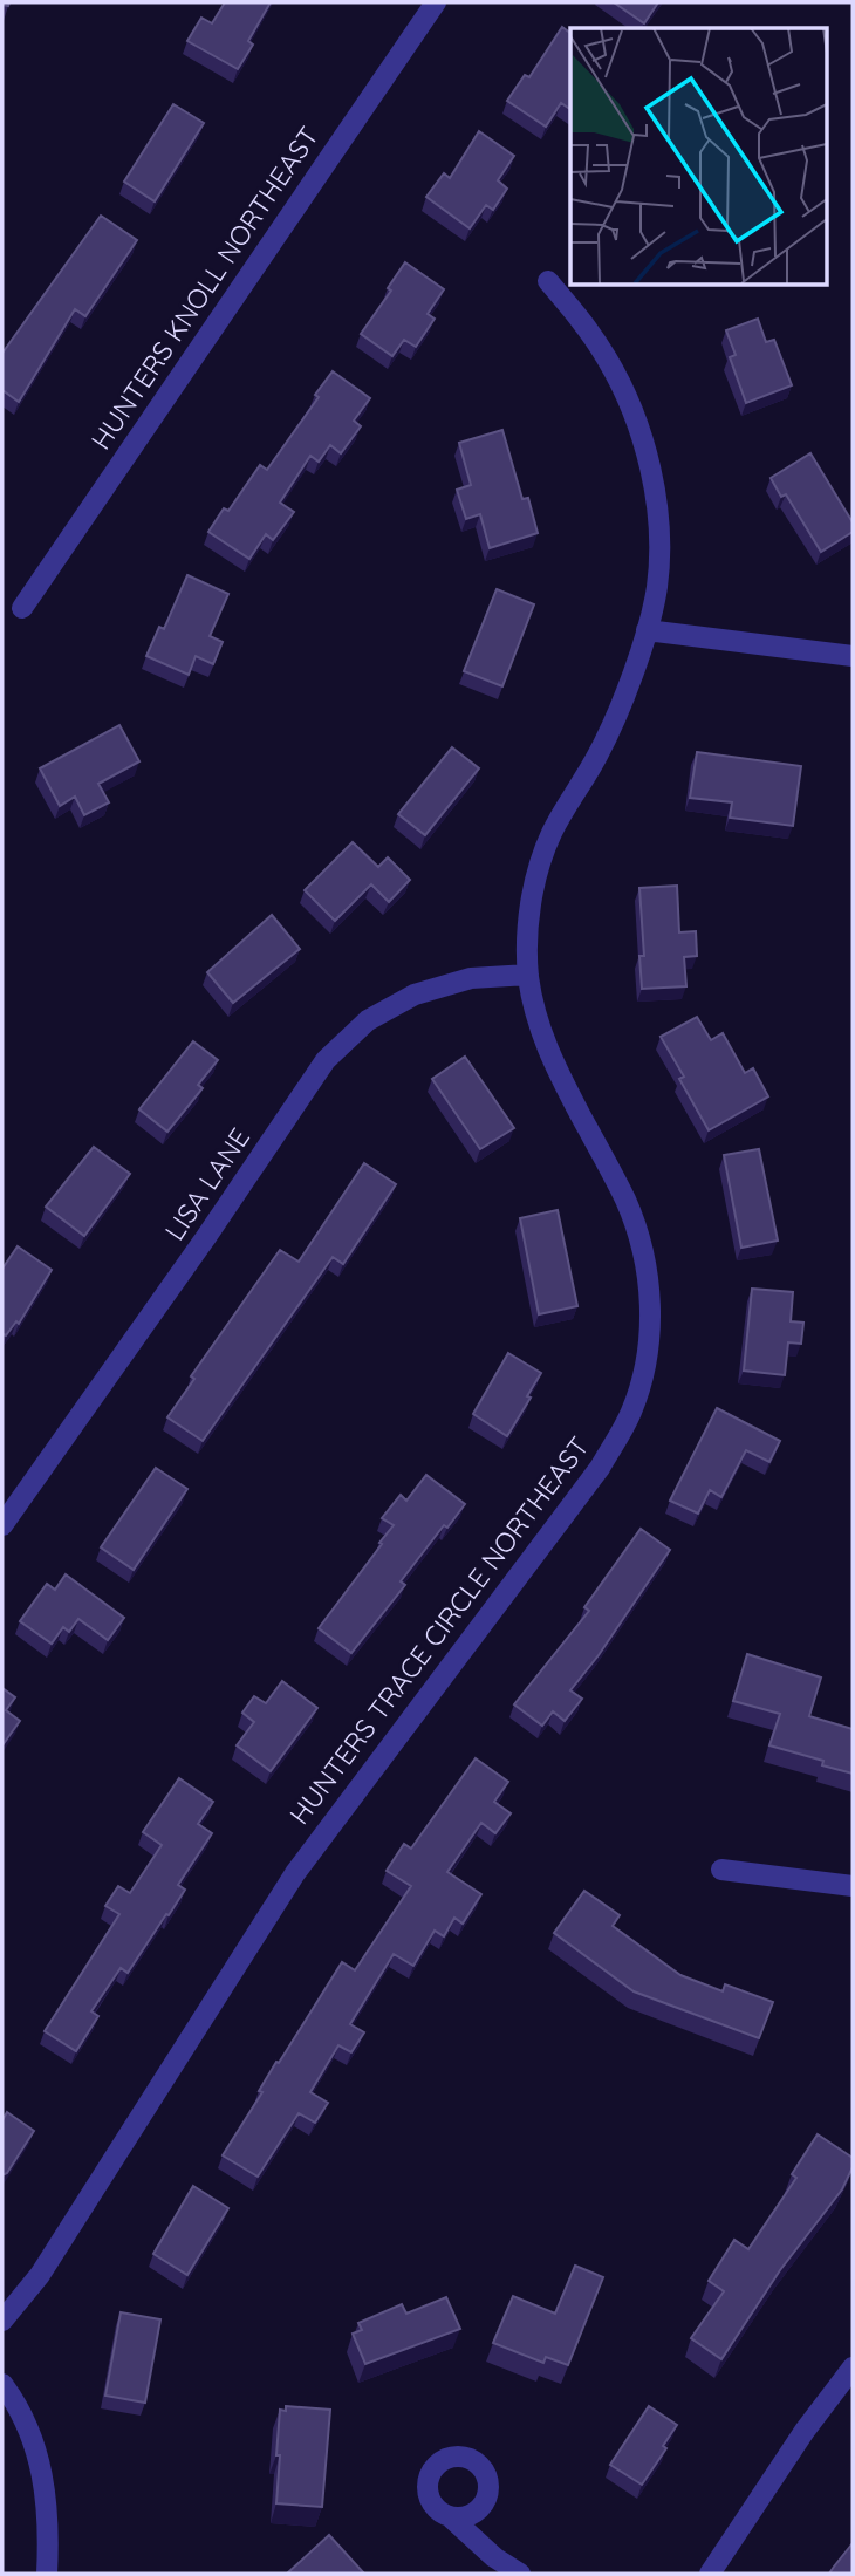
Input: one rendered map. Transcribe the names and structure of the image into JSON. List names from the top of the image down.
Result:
{
  "streets": {
    "street": ["HUNTERS KNOLL NORTHEAST", "LISA LANE", "HUNTERS TRACE CIRCLE NORTHEAST"]
  },
  "crossings": [
    ["LISA LANE", "HUNTERS TRACE CIRCLE NORTHEAST"]
  ]
}
